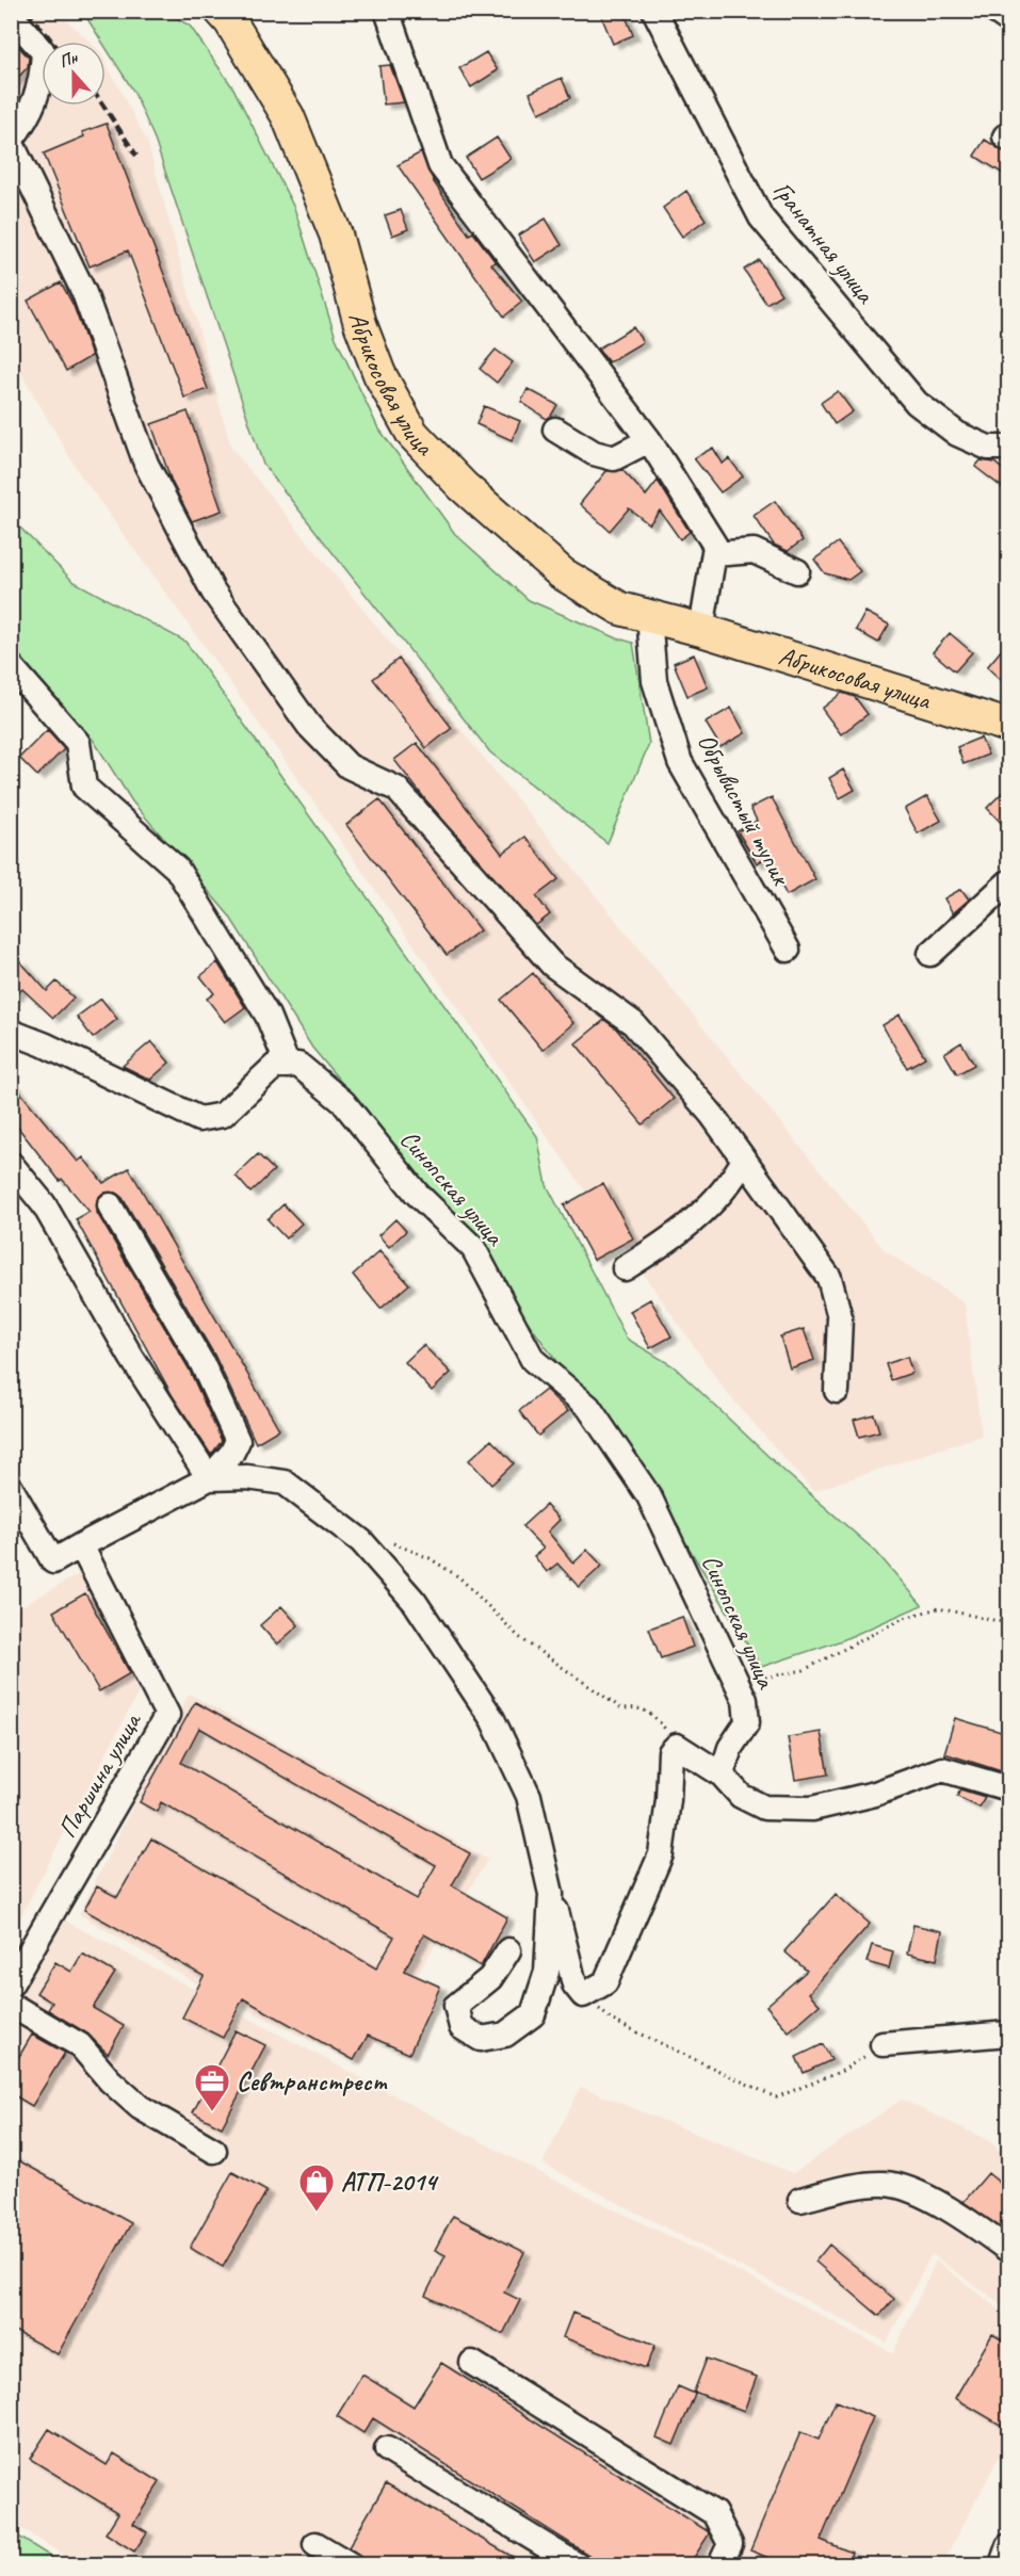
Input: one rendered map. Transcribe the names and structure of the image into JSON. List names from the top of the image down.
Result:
{
  "streets": {
    "main road": ["Абрикосовая улица"],
    "street": [
      "Гранатная улица",
      "Обрывистый тупик",
      "Синопская улица",
      "Паршина улица"
    ]
  },
  "crossings": [
    ["Абрикосовая улица", "Обрывистый тупик"]
  ],
  "places": {
    "office": ["Севтранстрест"],
    "shop": ["АТП-2014"]
  },
  "north": "top"
}
